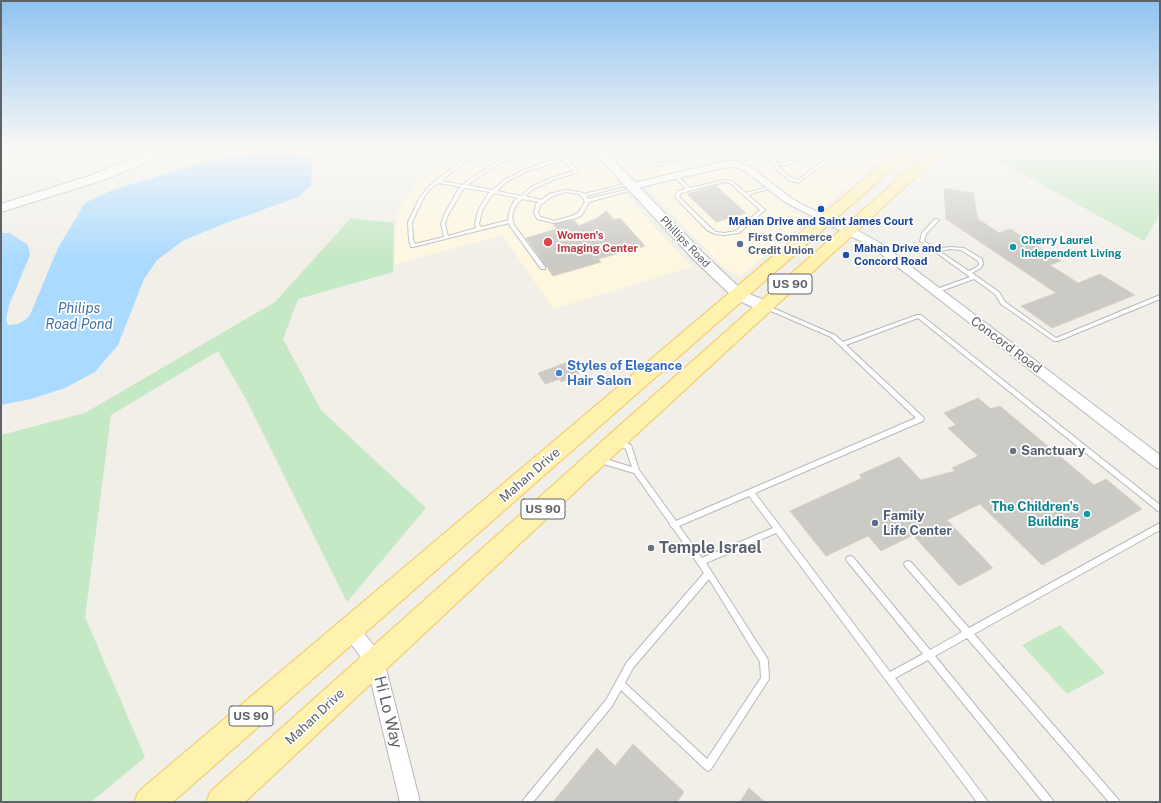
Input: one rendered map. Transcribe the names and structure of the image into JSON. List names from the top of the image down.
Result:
{
  "streets": {
    "main road": ["Phillips Road", "US 90", "Mahan Drive"],
    "street": ["Concord Road", "Hi Lo Way"]
  },
  "crossings": [
    ["Phillips Road", "Mahan Drive"],
    ["Concord Road", "Mahan Drive"],
    ["Mahan Drive", "Hi Lo Way"]
  ],
  "water": ["Philips Road Pond"],
  "places": [
    "Mahan Drive and Saint James Court",
    "Women's Imaging Center",
    "First Commerce Credit Union",
    "Cherry Laurel Independent Living",
    "Mahan Drive and Concord Road",
    "Styles of Elegance Hair Salon",
    "Sanctuary",
    "The Children's Building",
    "Family Life Center",
    "Temple Israel"
  ]
}
